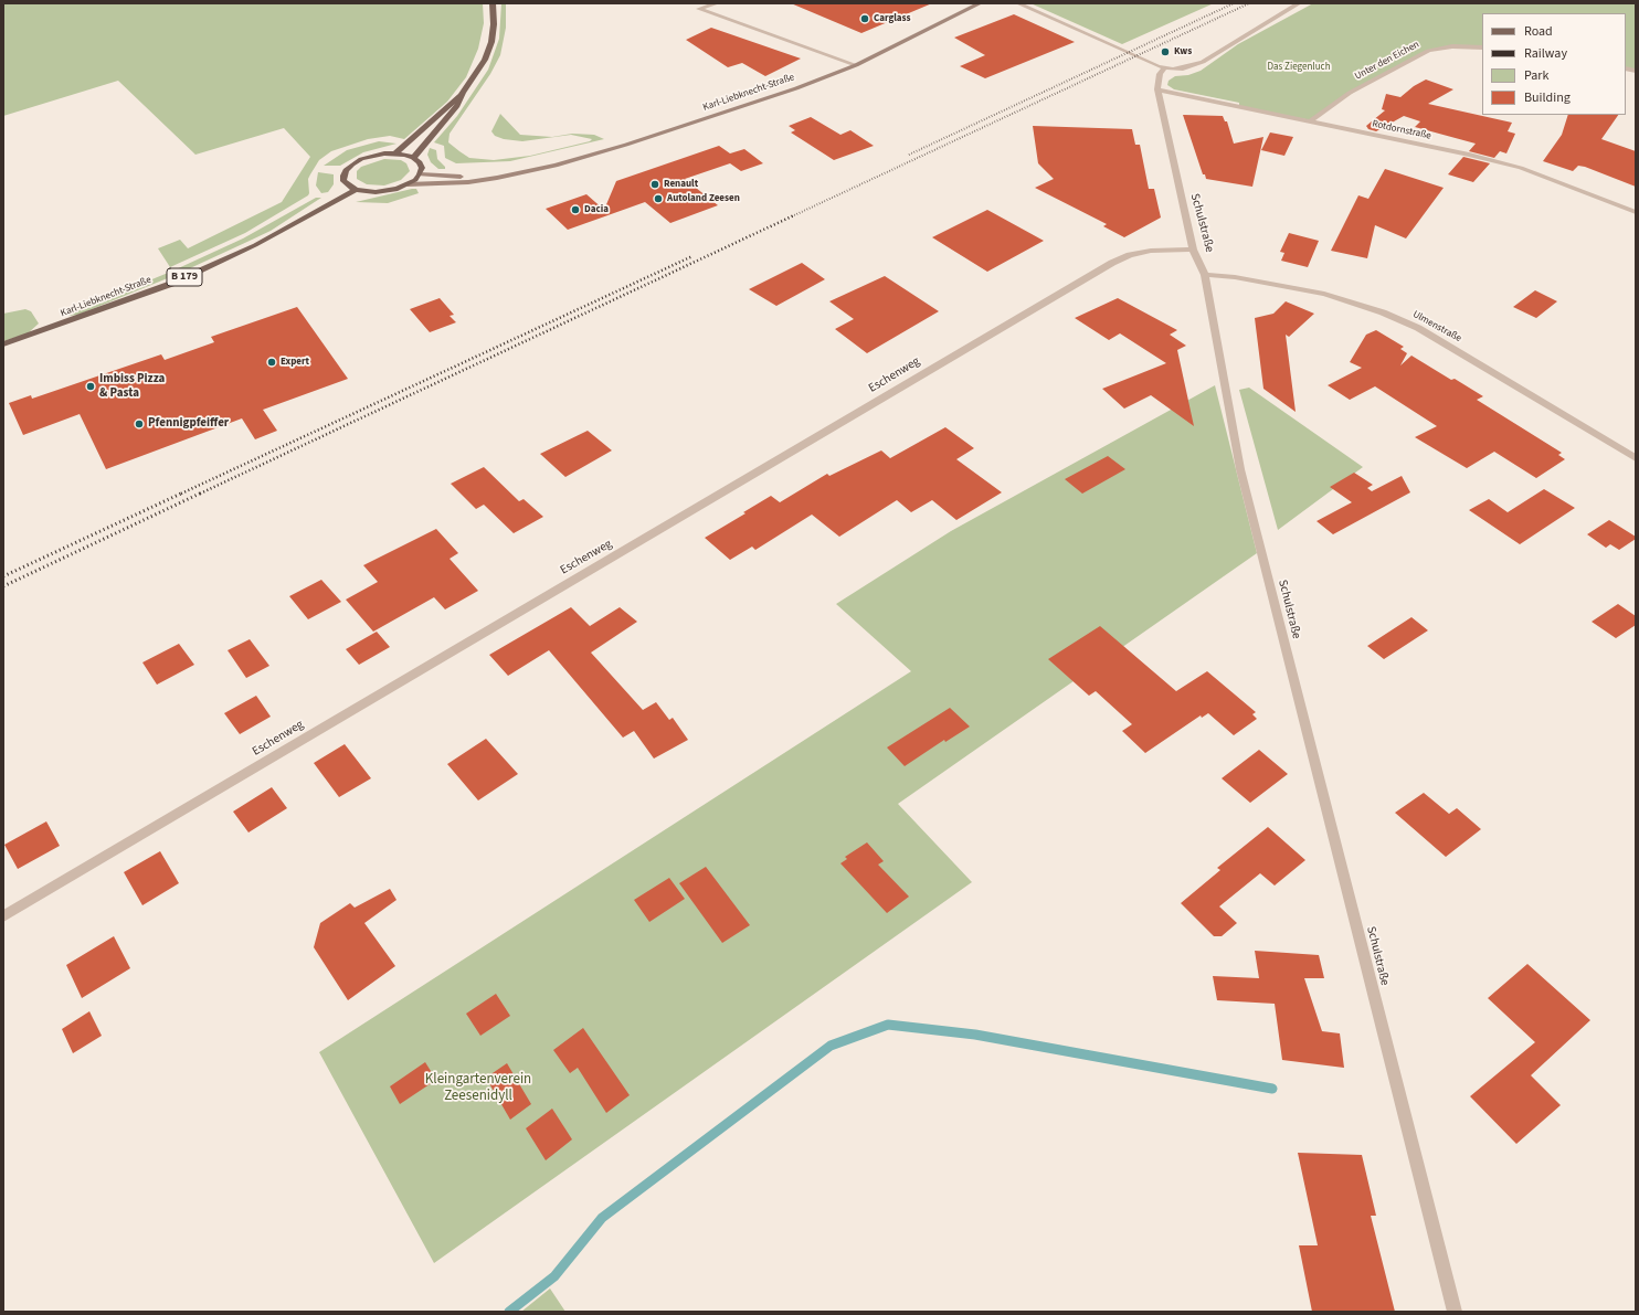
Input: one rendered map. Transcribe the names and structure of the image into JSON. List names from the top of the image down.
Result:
{
  "streets": {
    "main road": ["Karl-Liebknecht-Straße", "B 179"],
    "street": [
      "Unter den Eichen",
      "Rotdornstraße",
      "Schulstraße",
      "Ulmenstraße",
      "Eschenweg"
    ]
  },
  "crossings": [
    ["Unter den Eichen", "Rotdornstraße"],
    ["Rotdornstraße", "Schulstraße"],
    ["Schulstraße", "Ulmenstraße"],
    ["Schulstraße", "Eschenweg"]
  ],
  "parks": ["Das Ziegenluch", "Kleingartenverein Zeesenidyll"],
  "places": [
    "Carglass",
    "Kws",
    "Renault",
    "Autoland Zeesen",
    "Dacia",
    "Expert",
    "Imbiss Pizza & Pasta",
    "Pfennigpfeiffer"
  ],
  "legend": [
    "Road",
    "Railway",
    "Park",
    "Building"
  ]
}
